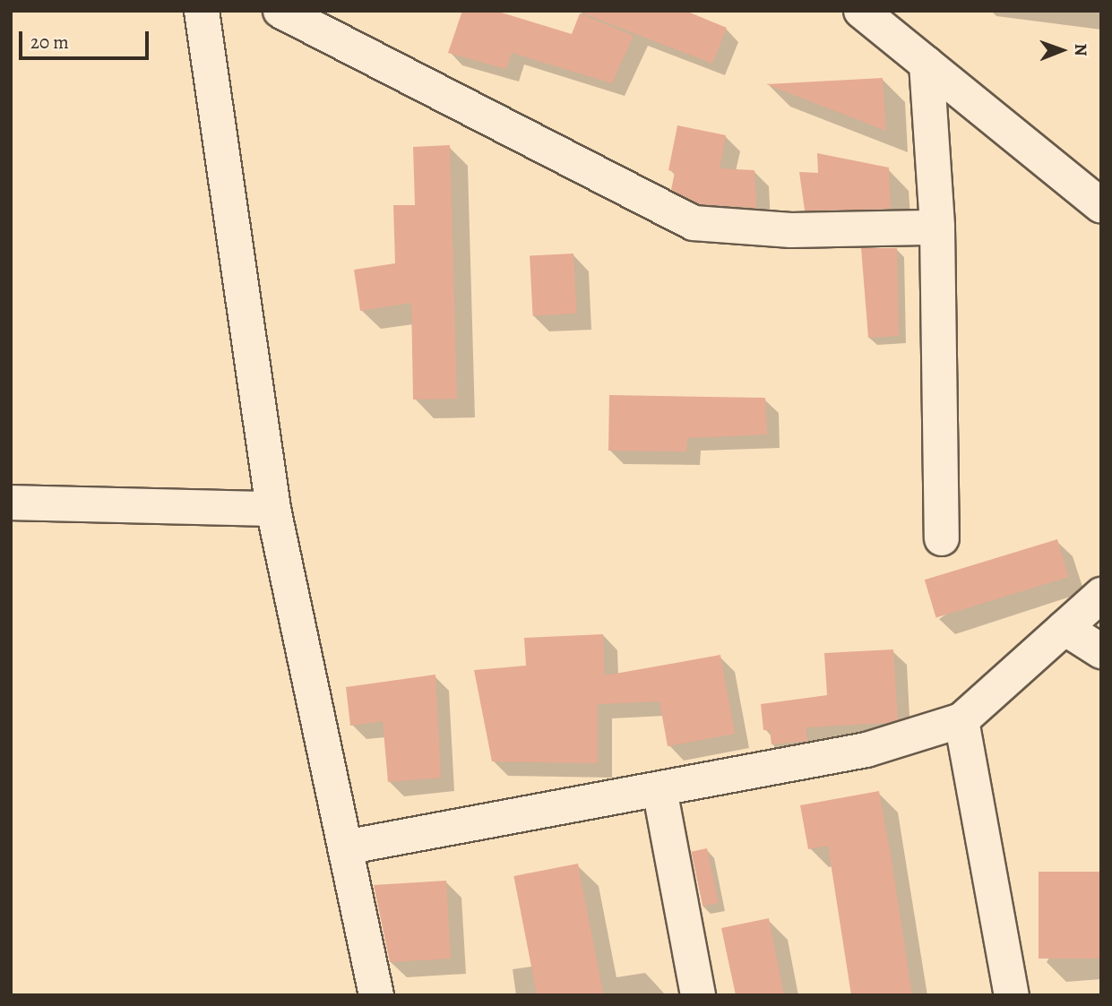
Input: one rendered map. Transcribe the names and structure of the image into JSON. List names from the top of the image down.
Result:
{
  "scale_bar": "20 m",
  "north": "right"
}
